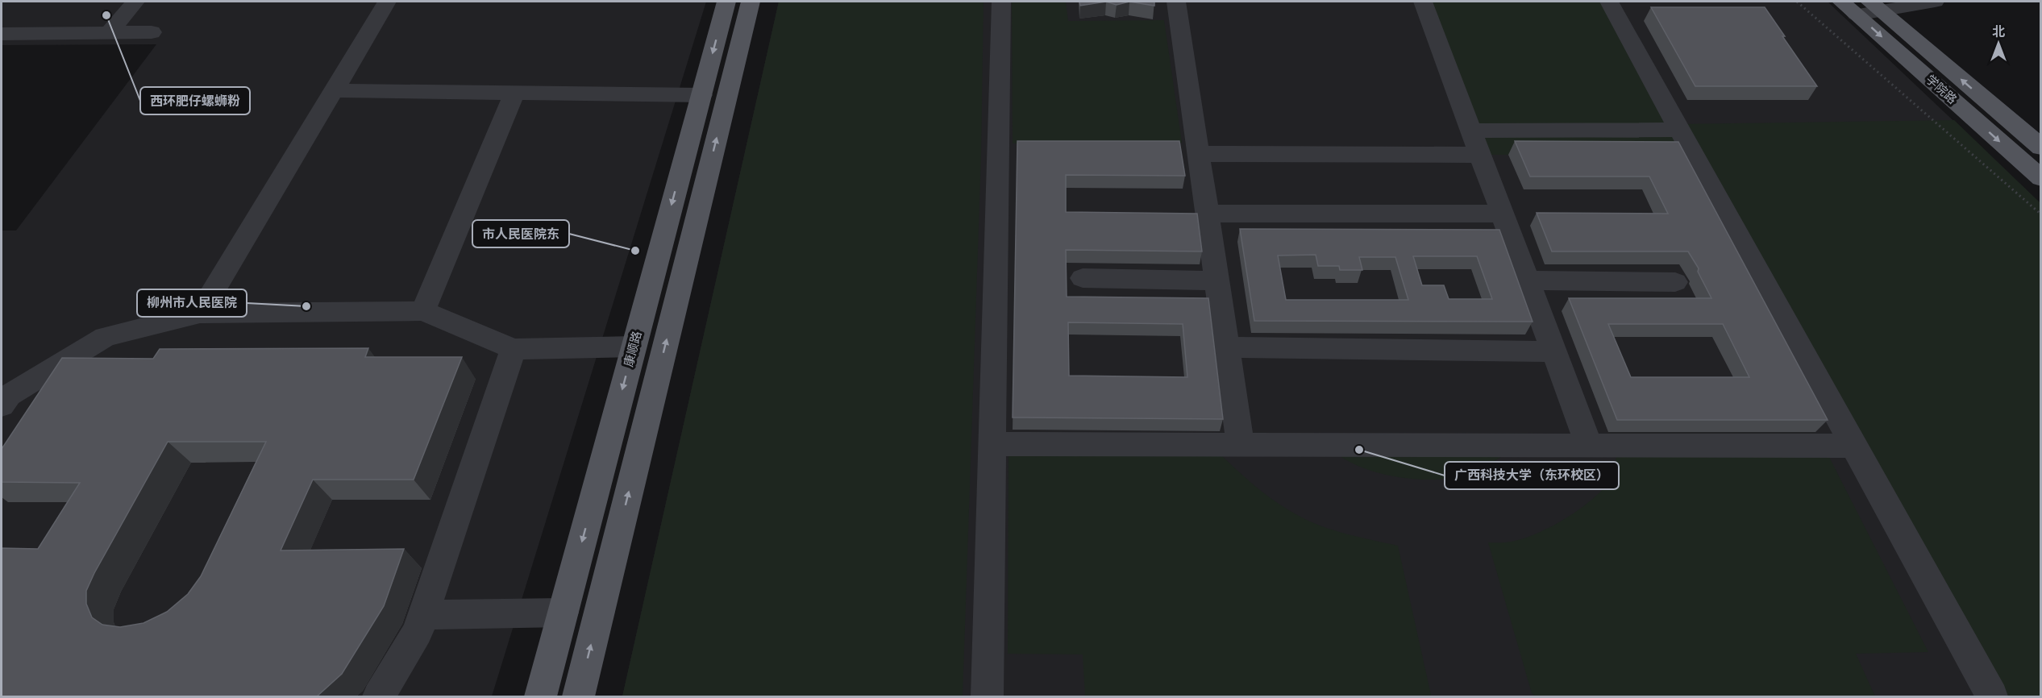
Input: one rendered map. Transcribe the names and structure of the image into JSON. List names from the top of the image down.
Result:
{
  "streets": {
    "main road": ["学院路", "康顺路"]
  },
  "places": [
    "西环肥仔螺蛳粉",
    "市人民医院东",
    "柳州市人民医院",
    "广西科技大学（东环校区）"
  ],
  "north": "top"
}
